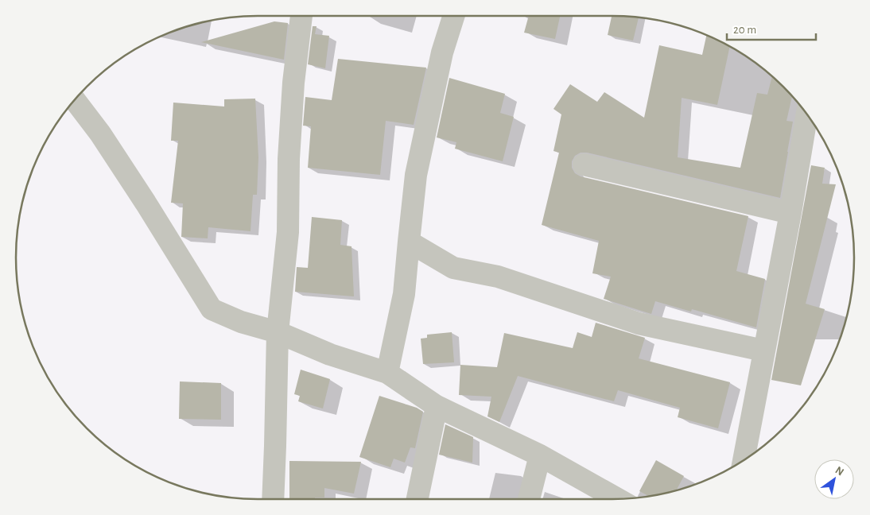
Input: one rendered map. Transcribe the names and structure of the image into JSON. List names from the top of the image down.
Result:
{
  "scale_bar": "20 m",
  "north": "top right"
}
